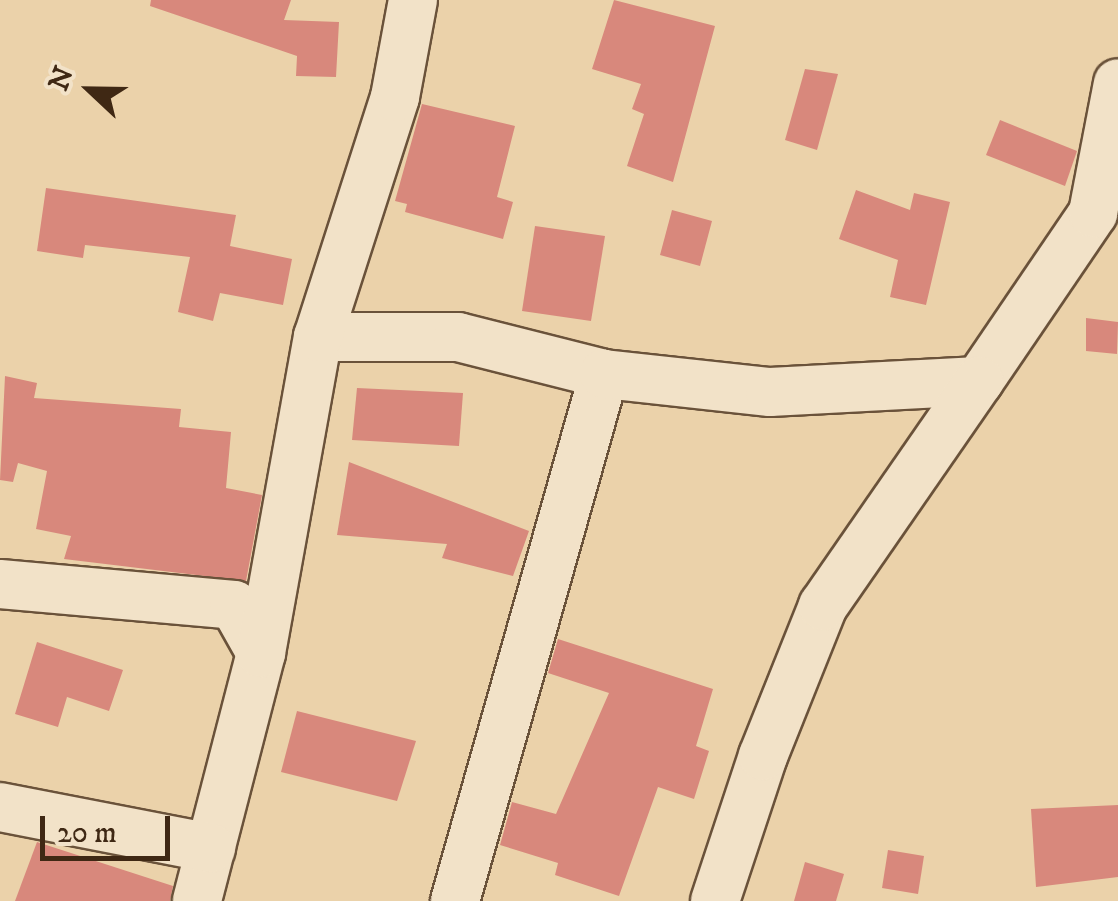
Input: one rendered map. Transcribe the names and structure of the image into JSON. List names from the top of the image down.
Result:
{
  "scale_bar": "20 m",
  "north": "left"
}
